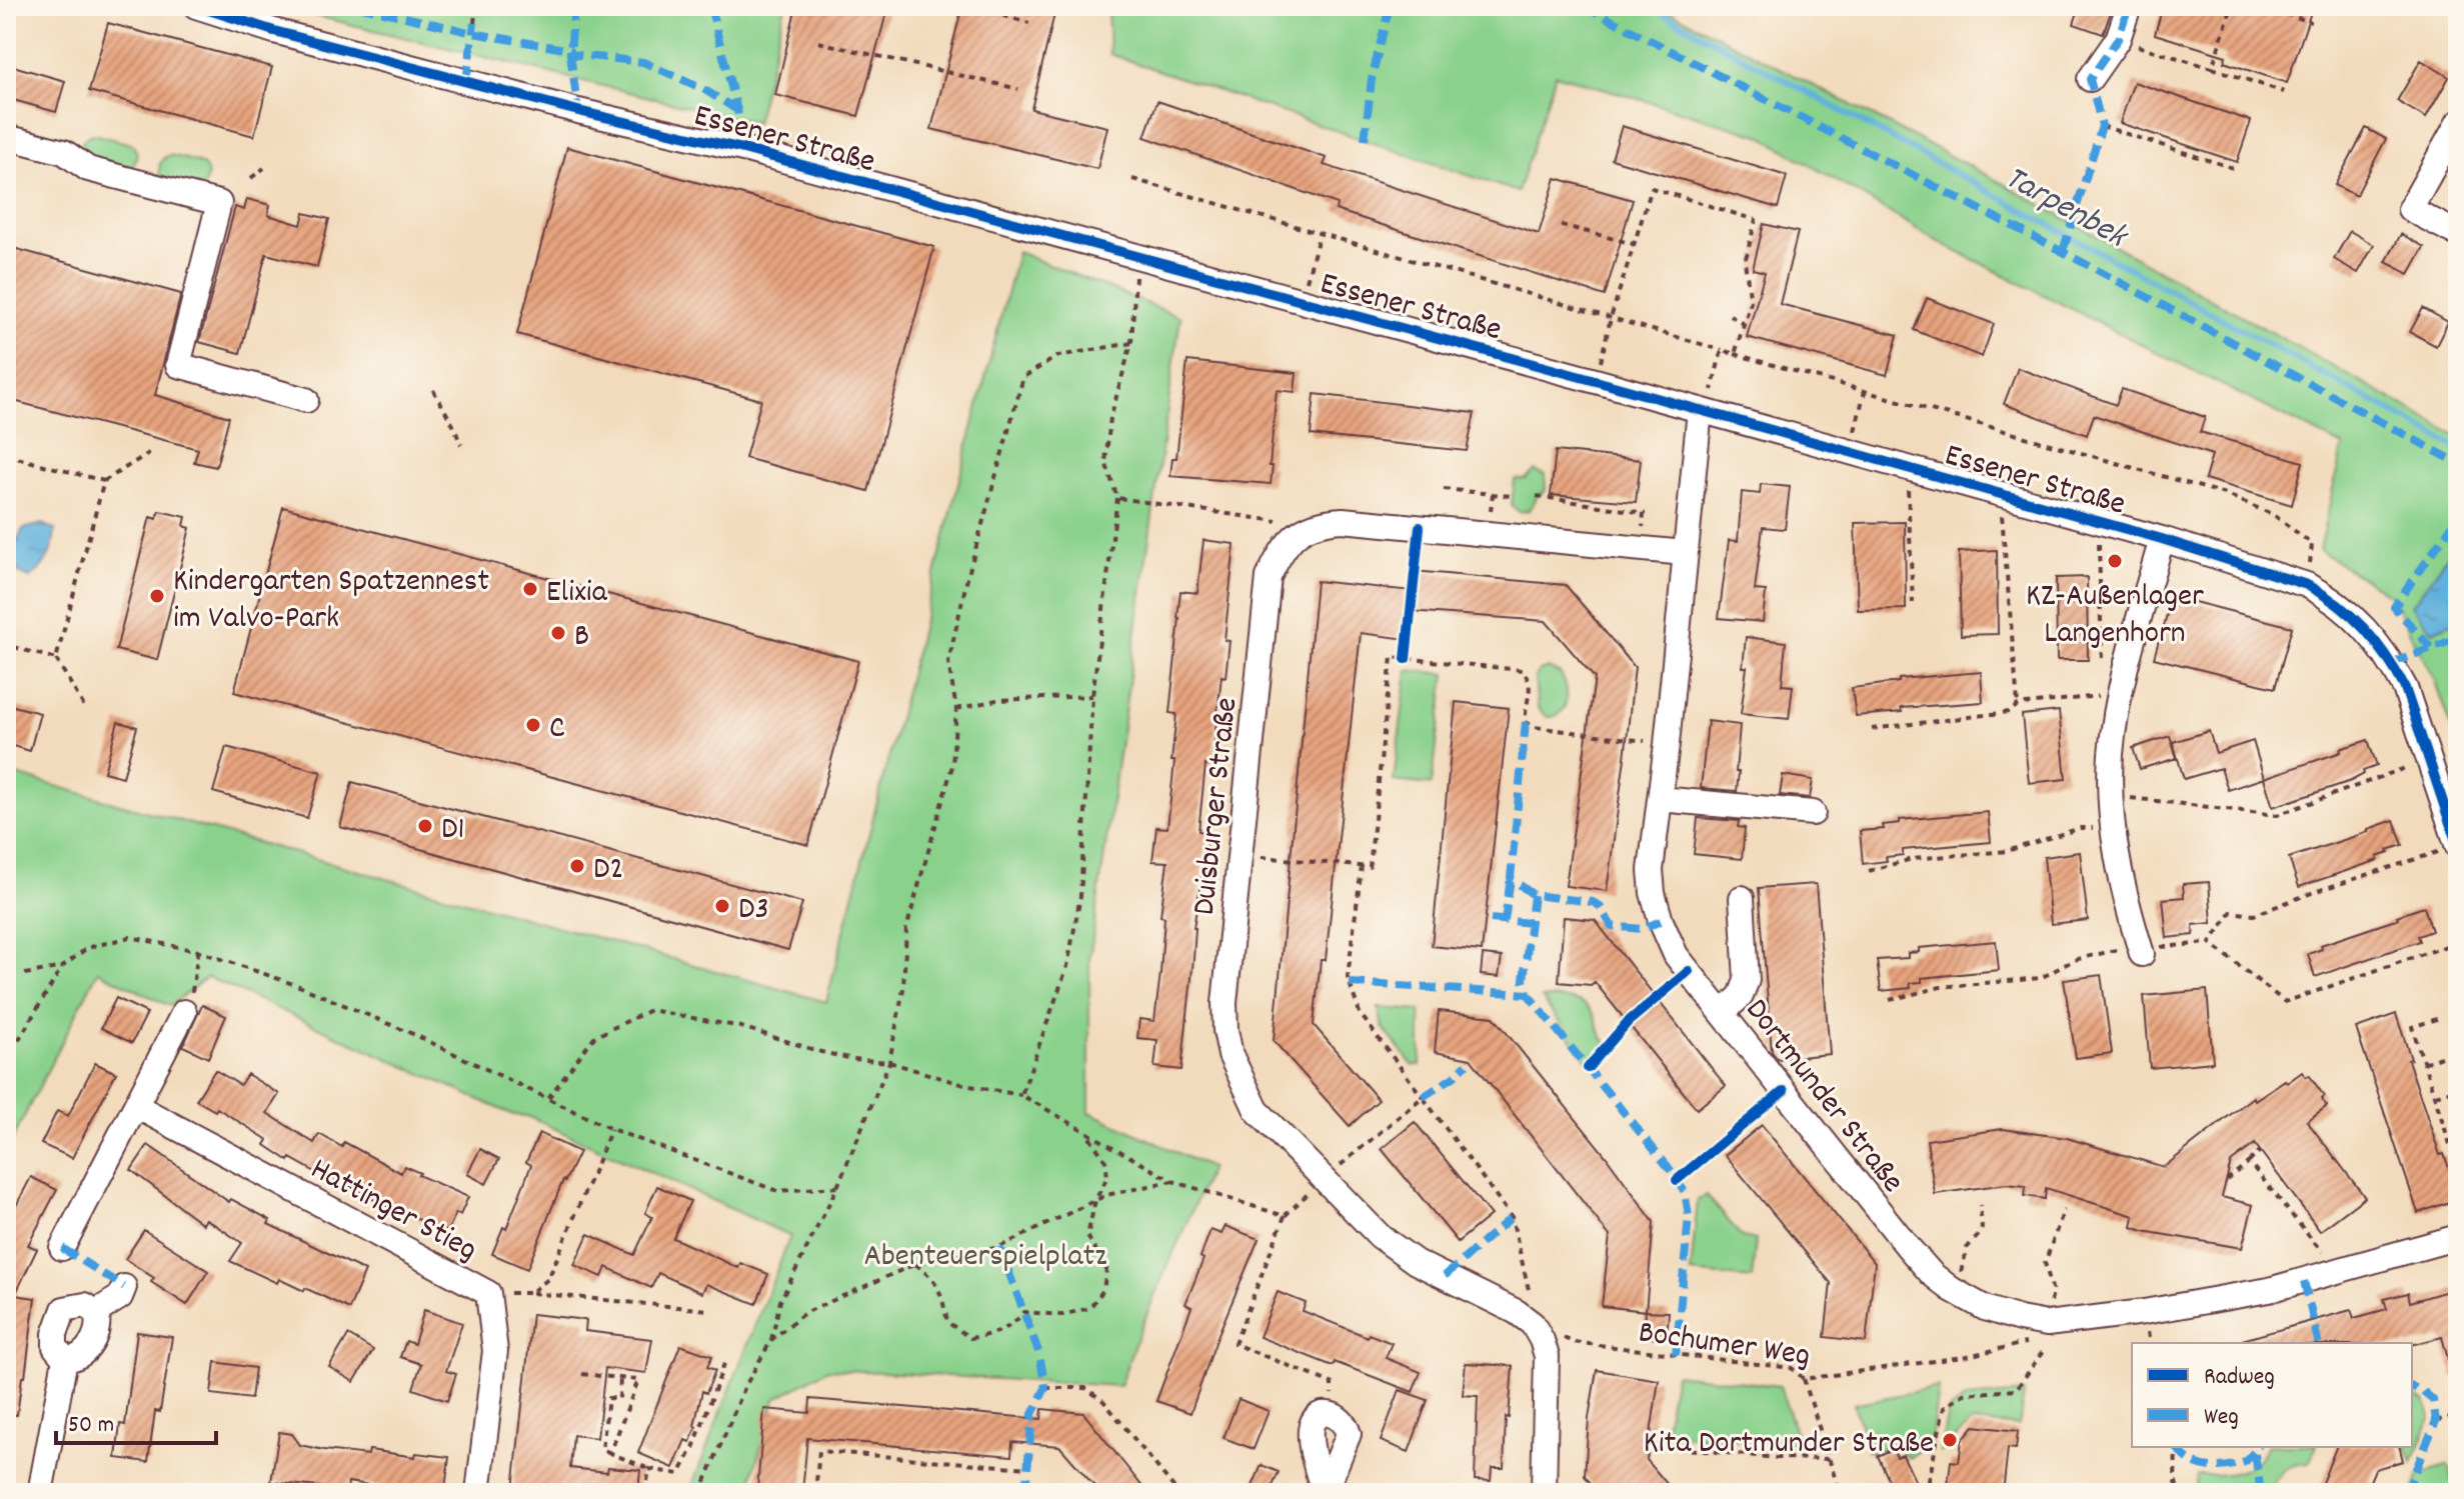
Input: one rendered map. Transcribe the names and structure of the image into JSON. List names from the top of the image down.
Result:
{
  "streets": {
    "street": [
      "Essener Straße",
      "Duisburger Straße",
      "Dortmunder Straße",
      "Hattinger Stieg"
    ],
    "path": ["Bochumer Weg"]
  },
  "crossings": [
    ["Essener Straße", "Dortmunder Straße"],
    ["Duisburger Straße", "Bochumer Weg"],
    ["Dortmunder Straße", "Bochumer Weg"]
  ],
  "water": ["Tarpenbek"],
  "parks": ["Abenteuerspielplatz"],
  "places": [
    "KZ-Außenlager Langenhorn",
    "Elixia",
    "Kindergarten Spatzennest im Valvo-Park",
    "B",
    "C",
    "D1",
    "D2",
    "D3",
    "Kita Dortmunder Straße"
  ],
  "legend": ["Radweg", "Weg"],
  "scale_bar": "50 m"
}
